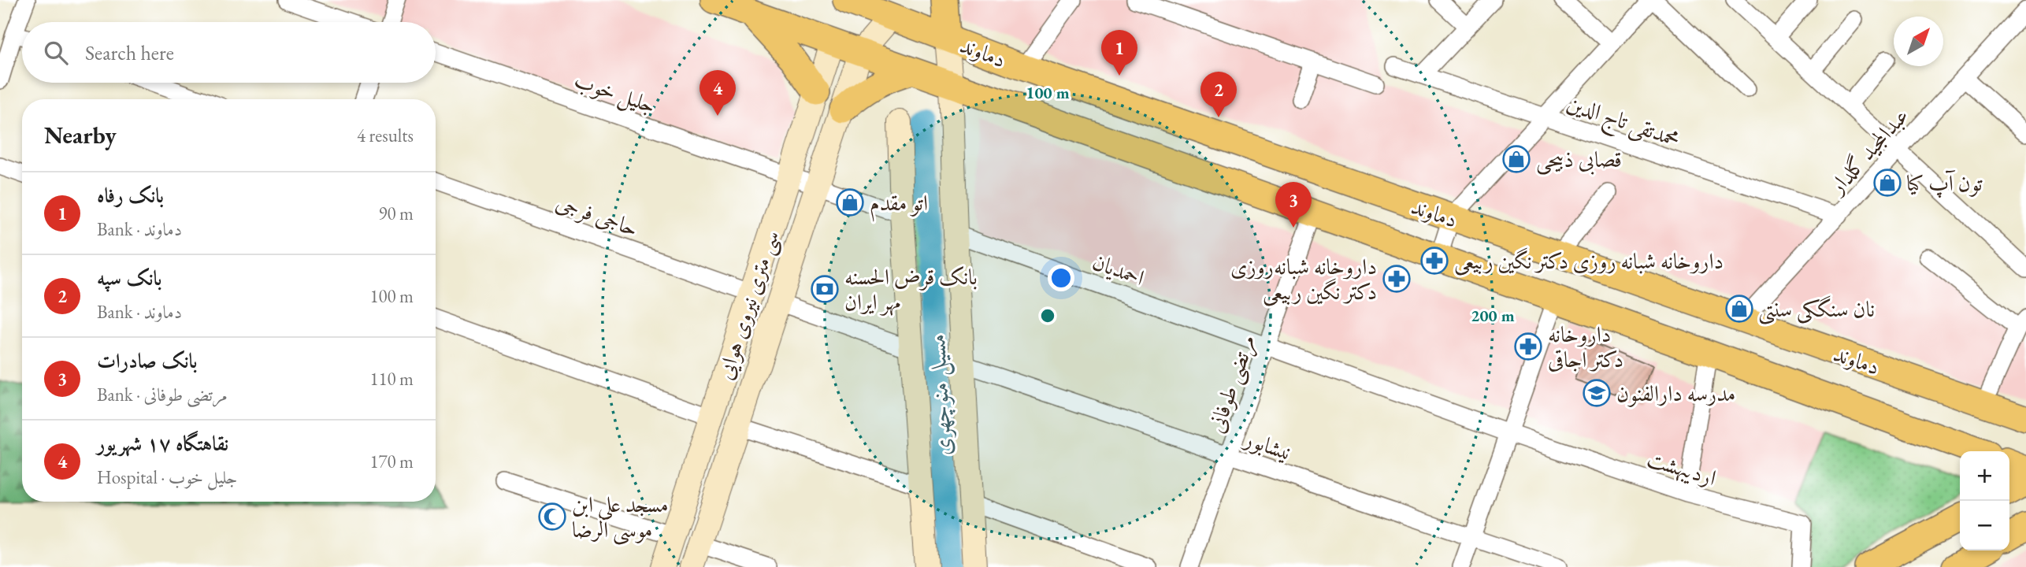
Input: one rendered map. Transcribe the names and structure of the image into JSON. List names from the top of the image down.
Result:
{
  "streets": {
    "main road": ["دماوند", "سی متری نیروی هوایی"],
    "street": [
      "جلیل خوب",
      "محمدتقی تاج الدین",
      "عبدالمجید گلدار",
      "حاجی فرجی",
      "احمدیان",
      "مرتضی طوفانی",
      "نیشابور",
      "اردیبهشت"
    ]
  },
  "crossings": [
    ["دماوند", "عبدالمجید گلدار"],
    ["دماوند", "سی متری نیروی هوایی"],
    ["دماوند", "مرتضی طوفانی"],
    ["جلیل خوب", "سی متری نیروی هوایی"],
    ["محمدتقی تاج الدین", "عبدالمجید گلدار"],
    ["حاجی فرجی", "سی متری نیروی هوایی"],
    ["احمدیان", "مرتضی طوفانی"],
    ["احمدیان", "اردیبهشت"],
    ["مرتضی طوفانی", "نیشابور"]
  ],
  "water": ["مسیل منوچهری"],
  "places": {
    "shop": [
      "قصابی ذبیحی",
      "تون آپ کیا",
      "اتو مقدم",
      "نان سنگکی سنتی"
    ],
    "pharmacy": ["داروخانه شبانه روزی دکتر نگین ربیعی", "داروخانه شبانه‌روزی دکتر نگین ربیعی", "داروخانه دکتر اجاقی"],
    "bank": ["بانک قرض الحسنه مهر ایران"],
    "school or university": ["مدرسه دارالفنون"],
    "mosque": ["مسجد علی ابن موسی الرضا"]
  },
  "north": "top right",
  "page": {
    "search": "Search here",
    "pins": [
      "1",
      "4",
      "2",
      "3"
    ],
    "heading": ["Nearby", "4 results"],
    "list": [
      {
        "mark": "1",
        "name": "بانک رفاه",
        "note": "Bank · دماوند",
        "value": "90 m"
      },
      {
        "mark": "2",
        "name": "بانک سپه",
        "note": "Bank · دماوند",
        "value": "100 m"
      },
      {
        "mark": "3",
        "name": "بانک صادرات",
        "note": "Bank · مرتضی طوفانی",
        "value": "110 m"
      },
      {
        "mark": "4",
        "name": "نقاهتگاه ۱۷ شهریور",
        "note": "Hospital · جلیل خوب",
        "value": "170 m"
      }
    ],
    "map_buttons": ["+", "−"]
  },
  "rings": ["100 m", "200 m"]
}
